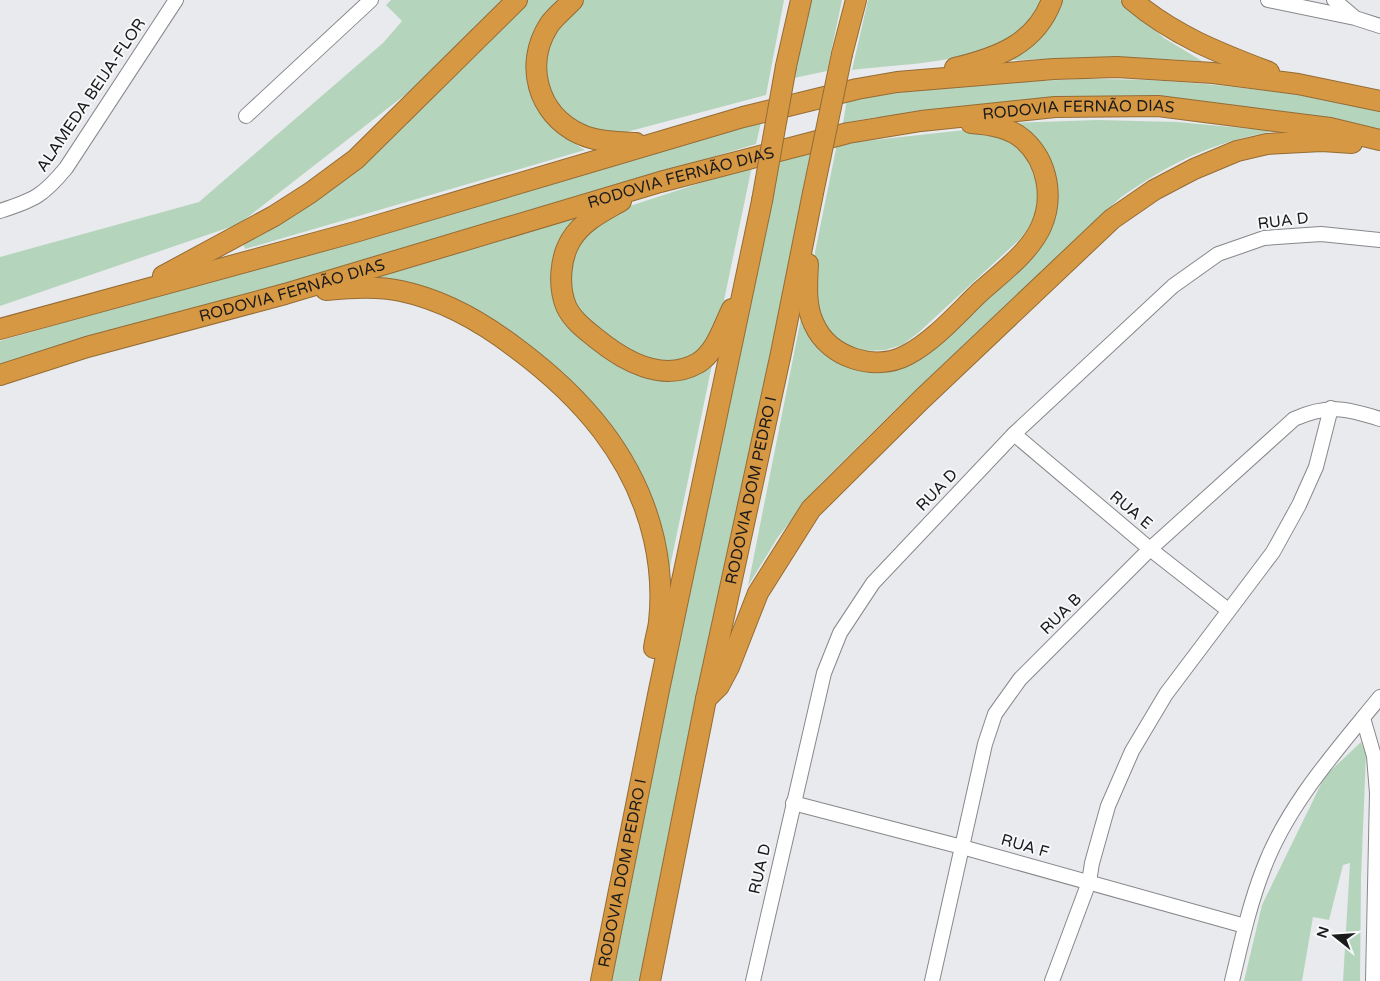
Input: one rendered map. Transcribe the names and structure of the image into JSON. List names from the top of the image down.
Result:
{
  "streets": {
    "highway": ["RODOVIA FERNÃO DIAS", "RODOVIA DOM PEDRO I"],
    "street": [
      "ALAMEDA BEIJA-FLOR",
      "RUA D",
      "RUA E",
      "RUA B",
      "RUA F"
    ]
  },
  "crossings": [
    ["RUA D", "RUA E"],
    ["RUA D", "RUA F"],
    ["RUA E", "RUA B"],
    ["RUA B", "RUA F"]
  ],
  "north": "left"
}
